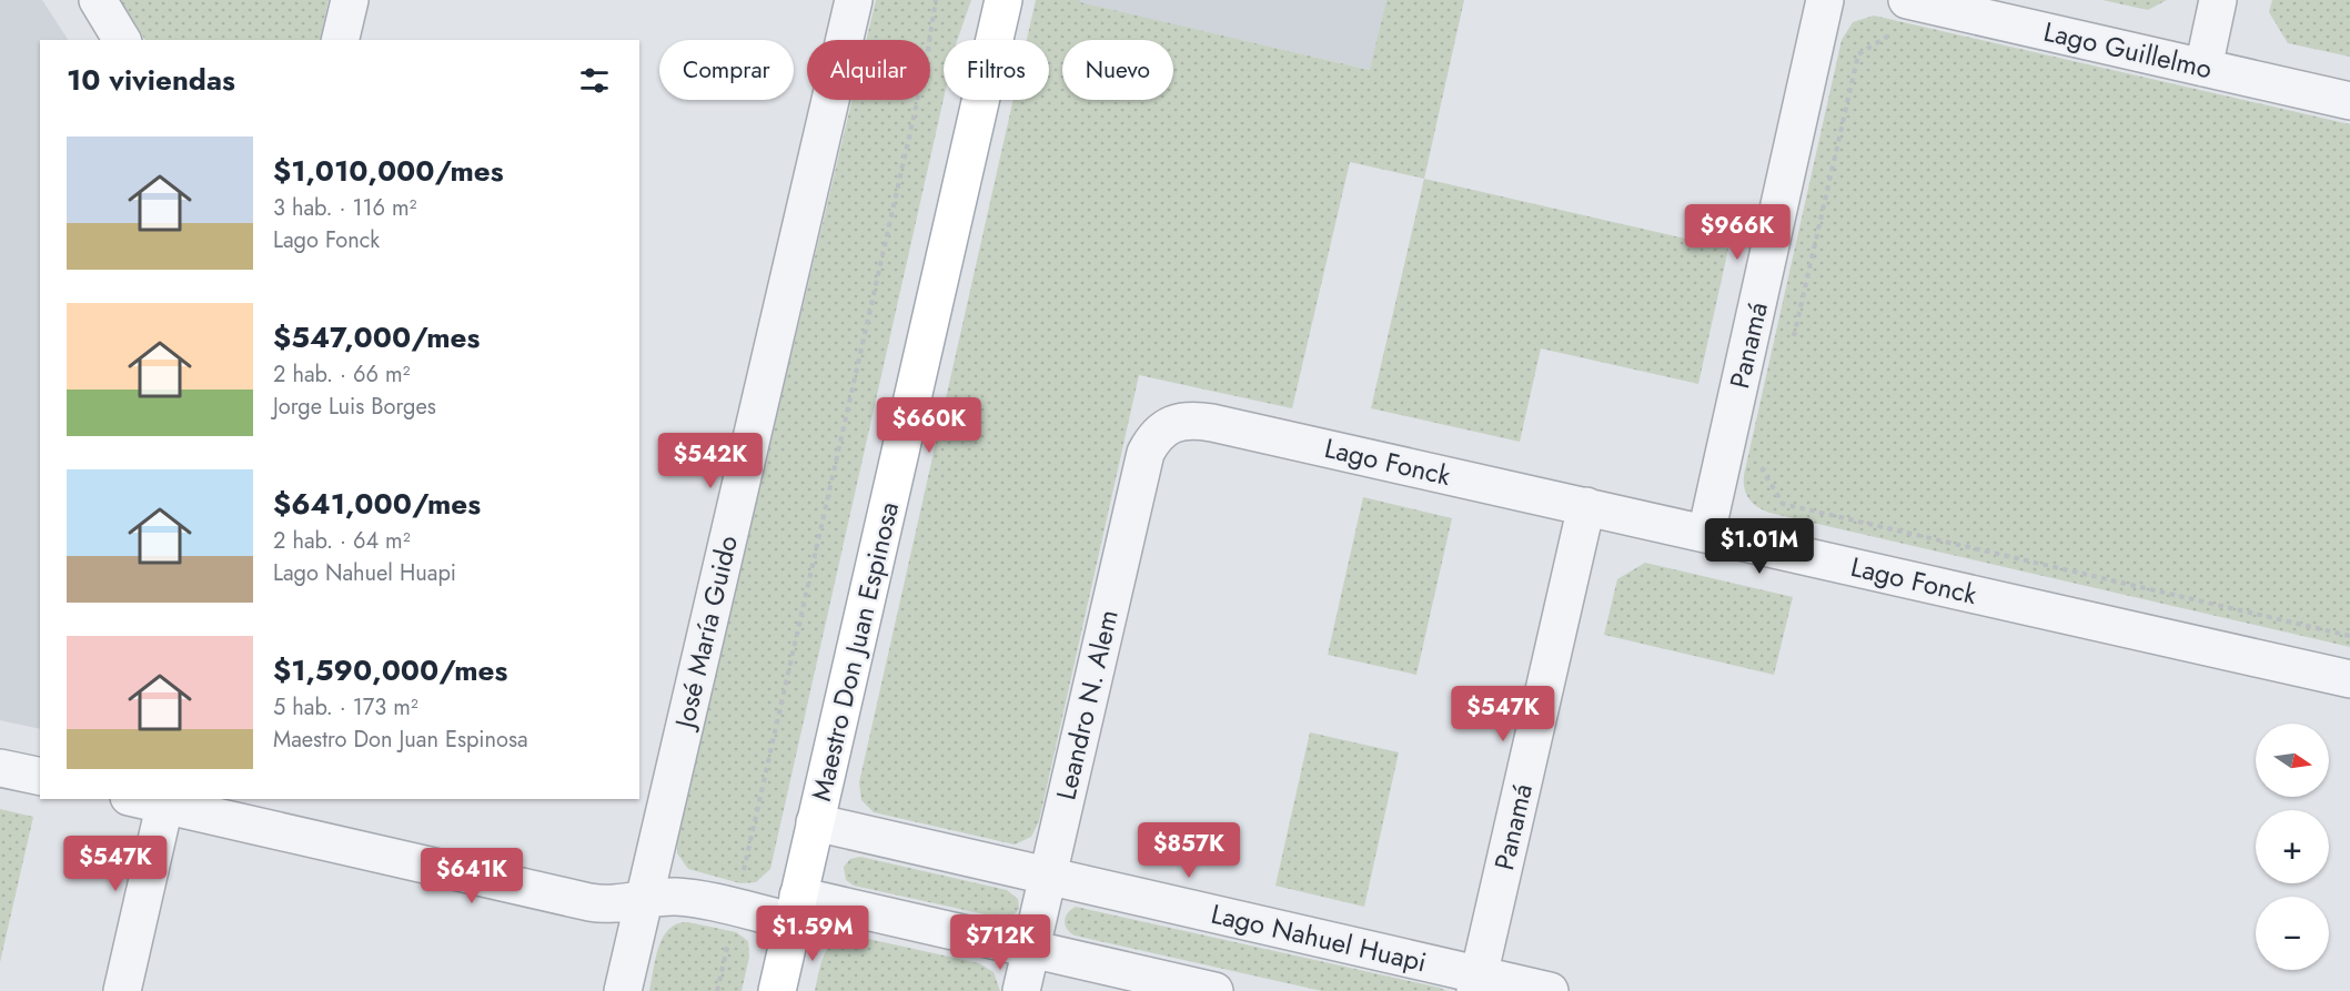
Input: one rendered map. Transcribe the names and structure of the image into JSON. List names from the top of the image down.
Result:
{
  "streets": {
    "main road": ["Maestro Don Juan Espinosa"],
    "street": [
      "Lago Guillelmo",
      "Panamá",
      "Lago Fonck",
      "José María Guido",
      "Leandro N. Alem",
      "Lago Nahuel Huapi"
    ]
  },
  "crossings": [
    ["Panamá", "Lago Fonck"],
    ["Panamá", "Lago Nahuel Huapi"],
    ["Lago Fonck", "Leandro N. Alem"],
    ["Maestro Don Juan Espinosa", "Lago Nahuel Huapi"],
    ["Leandro N. Alem", "Lago Nahuel Huapi"]
  ],
  "north": "right",
  "page": {
    "chip": [
      "Comprar",
      "Alquilar",
      "Filtros",
      "Nuevo"
    ],
    "heading": "10 viviendas",
    "list": [
      {
        "name": "$1,010,000/mes",
        "note": "3 hab. · 116 m² · Lago Fonck"
      },
      {
        "name": "$547,000/mes",
        "note": "2 hab. · 66 m² · Jorge Luis Borges"
      },
      {
        "name": "$641,000/mes",
        "note": "2 hab. · 64 m² · Lago Nahuel Huapi"
      },
      {
        "name": "$1,590,000/mes",
        "note": "5 hab. · 173 m² · Maestro Don Juan Espinosa"
      }
    ],
    "price": [
      "$966K",
      "$660K",
      "$542K",
      "$1.01M",
      "$547K",
      "$857K",
      "$547K",
      "$641K",
      "$1.59M",
      "$712K"
    ],
    "map_buttons": ["+", "−"]
  }
}
